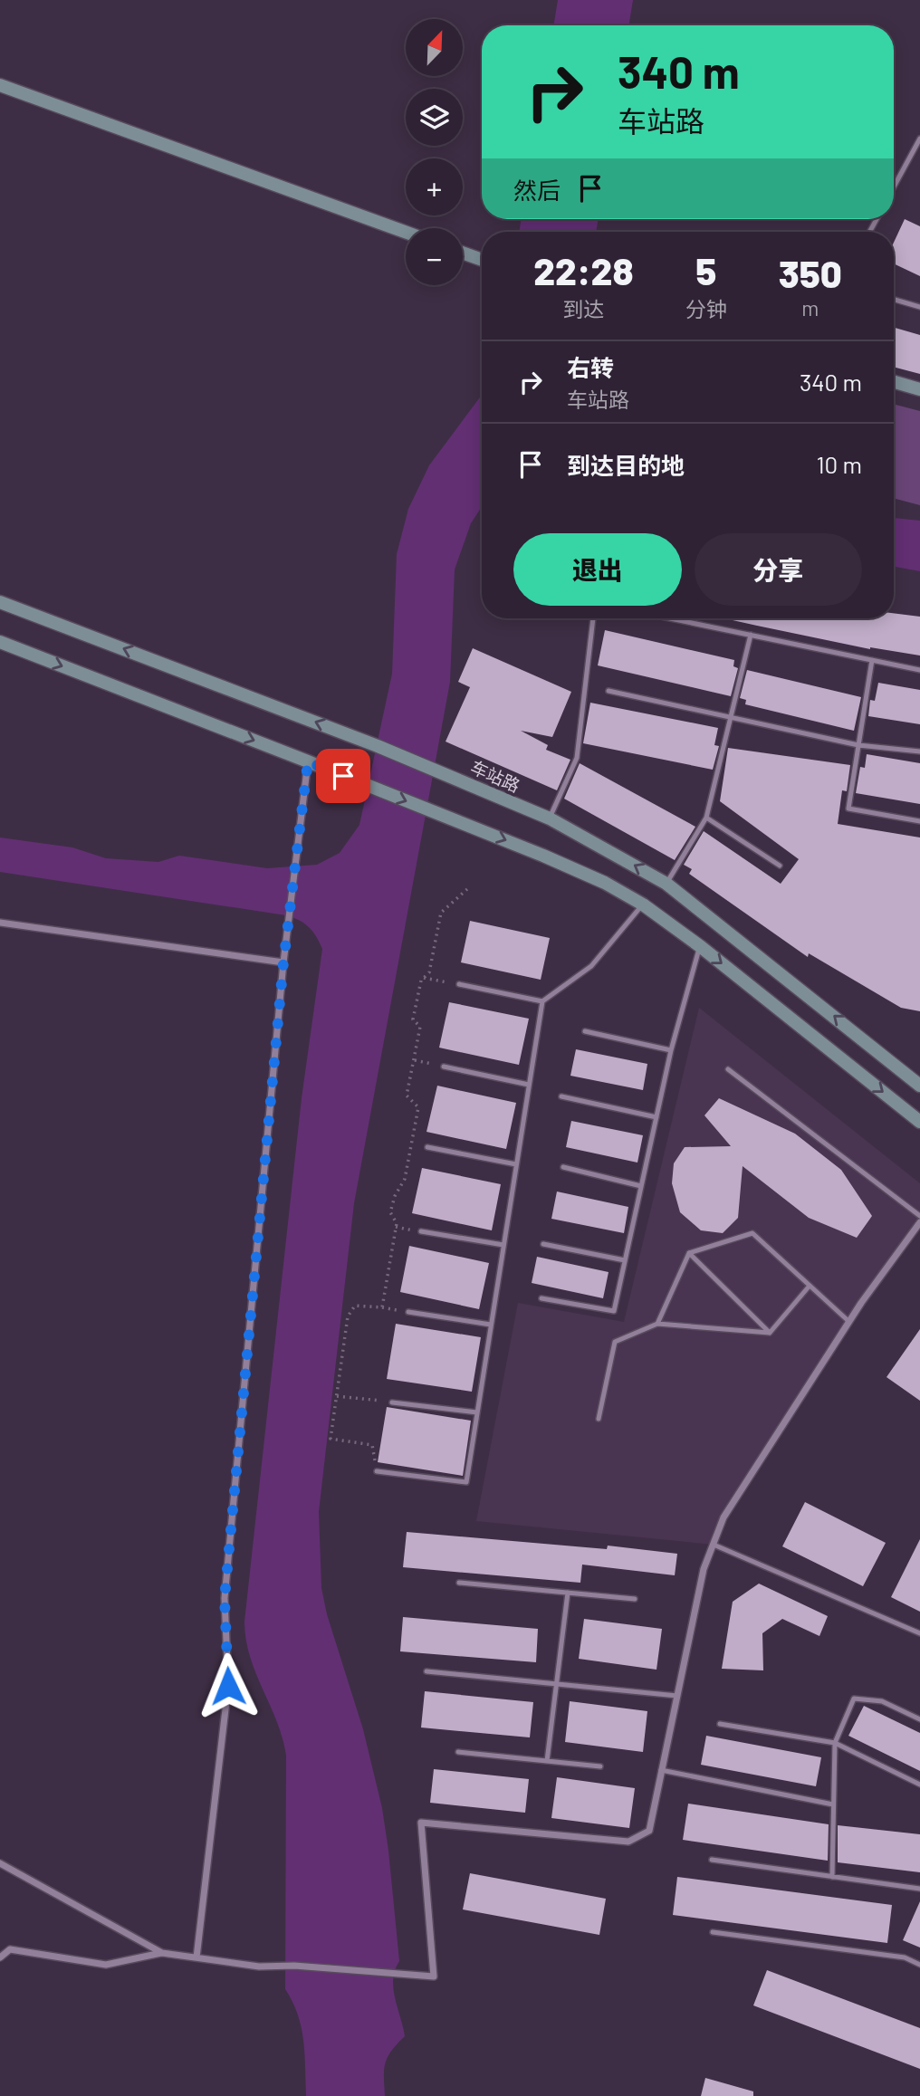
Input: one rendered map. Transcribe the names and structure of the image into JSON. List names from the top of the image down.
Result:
{
  "streets": {
    "main road": ["车站路"]
  },
  "north": "top right",
  "page": {
    "map_buttons": ["+", "−"],
    "turn": ["340 m", "车站路"],
    "then": "然后",
    "eta": [
      "22:28",
      "到达",
      "5",
      "分钟",
      "350",
      "m"
    ],
    "list": [
      {
        "name": "右转",
        "note": "车站路",
        "value": "340 m"
      },
      {
        "name": "到达目的地",
        "value": "10 m"
      }
    ],
    "buttons": ["退出", "分享"]
  }
}
